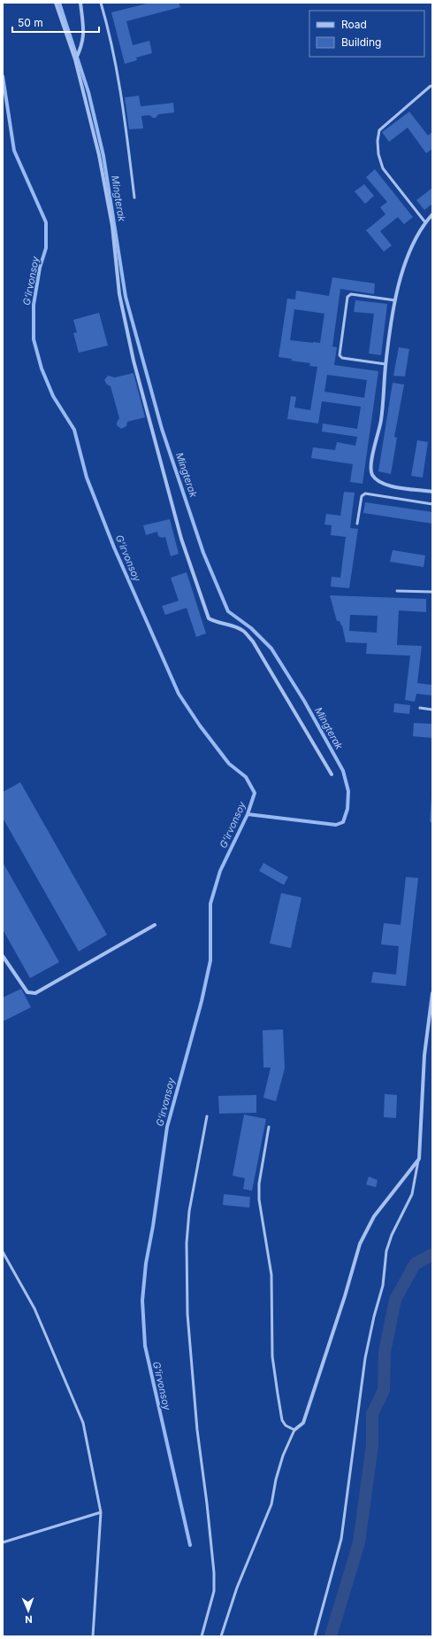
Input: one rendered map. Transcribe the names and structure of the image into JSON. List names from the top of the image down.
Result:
{
  "water": ["Mingterak", "G‘irvonsoy"],
  "legend": ["Road", "Building"],
  "scale_bar": "50 m",
  "north": "bottom"
}
